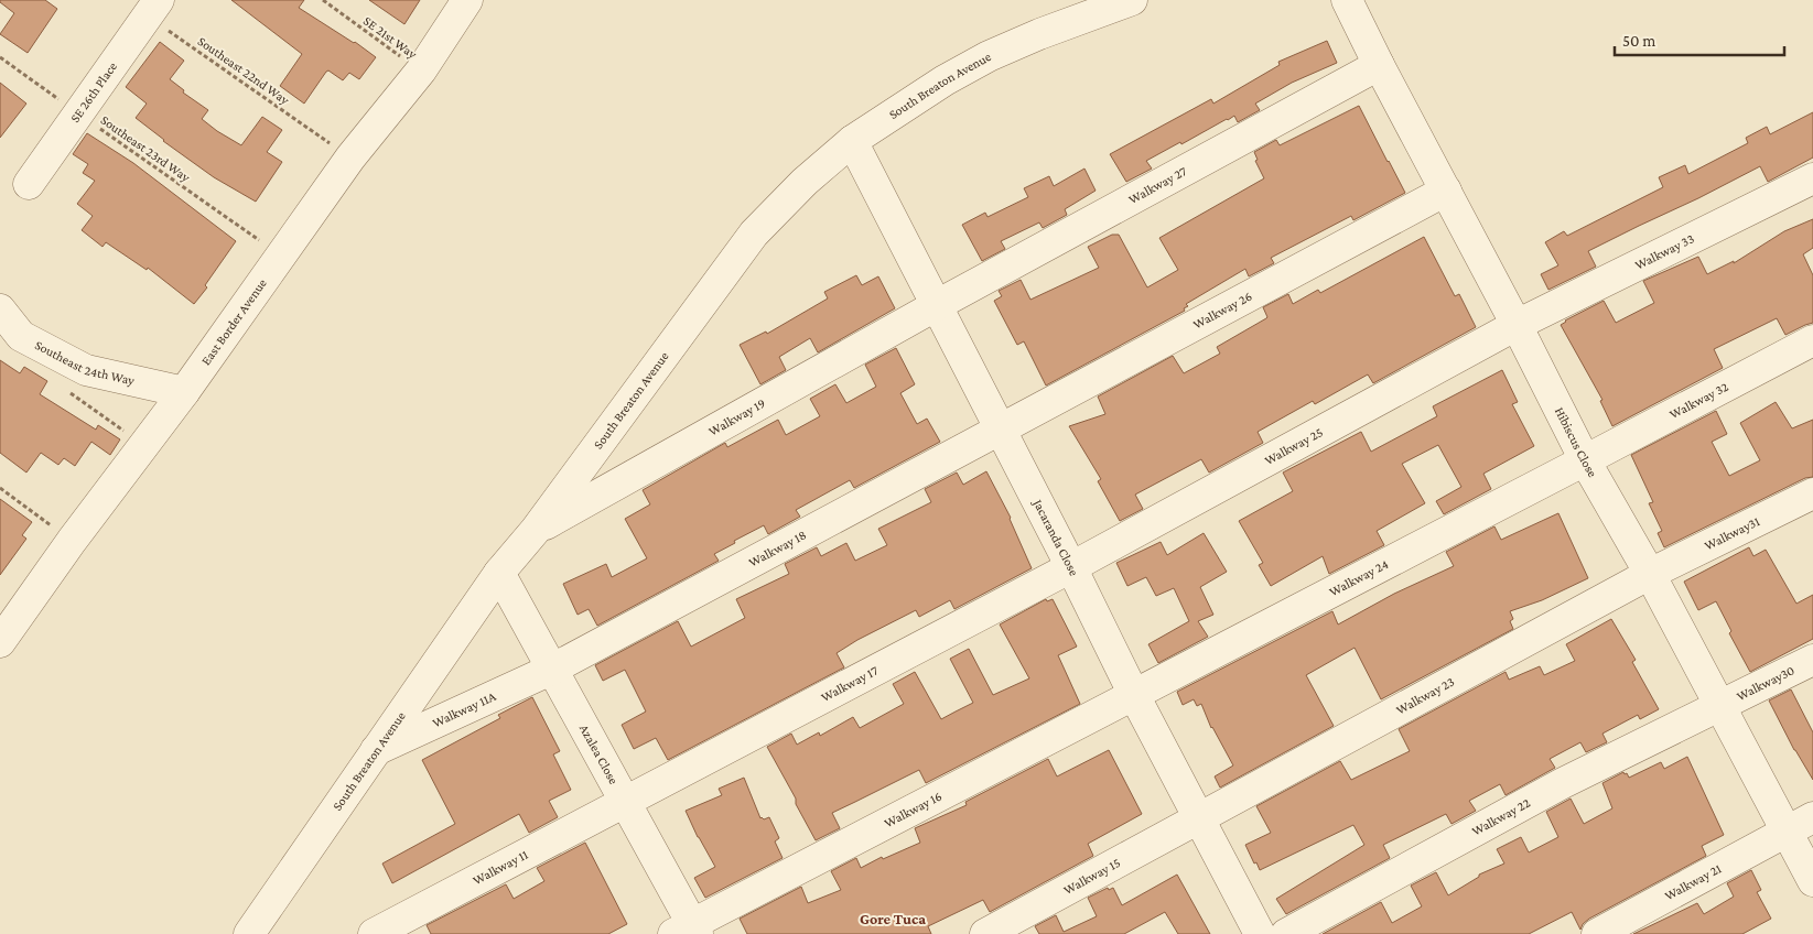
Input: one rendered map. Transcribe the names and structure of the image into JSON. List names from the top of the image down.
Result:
{
  "streets": {
    "street": [
      "South Breaton Avenue",
      "SE 26th Place",
      "Walkway 27",
      "Walkway 33",
      "Walkway 26",
      "East Border Avenue",
      "Southeast 24th Way",
      "Walkway 32",
      "Walkway 19",
      "Hibiscus Close",
      "Walkway 25",
      "Walkway31",
      "Jacaranda Close",
      "Walkway 18",
      "Walkway 24",
      "Walkway30",
      "Walkway 17",
      "Walkway 23",
      "Walkway 11A",
      "Azalea Close",
      "Walkway 16",
      "Walkway 22",
      "Walkway 11",
      "Walkway 15",
      "Walkway 21"
    ],
    "path": ["SE 21st Way", "Southeast 22nd Way", "Southeast 23rd Way"]
  },
  "crossings": [
    ["SE 21st Way", "East Border Avenue"],
    ["Southeast 22nd Way", "SE 26th Place"],
    ["Southeast 22nd Way", "East Border Avenue"],
    ["South Breaton Avenue", "Walkway 19"],
    ["South Breaton Avenue", "Jacaranda Close"],
    ["South Breaton Avenue", "Walkway 11A"],
    ["South Breaton Avenue", "Azalea Close"],
    ["SE 26th Place", "Southeast 23rd Way"],
    ["Southeast 23rd Way", "East Border Avenue"],
    ["Walkway 27", "Walkway 19"],
    ["Walkway 27", "Hibiscus Close"],
    ["Walkway 27", "Jacaranda Close"],
    ["Walkway 33", "Hibiscus Close"],
    ["Walkway 33", "Walkway 25"],
    ["Walkway 26", "Hibiscus Close"],
    ["Walkway 26", "Jacaranda Close"],
    ["Walkway 26", "Walkway 18"],
    ["East Border Avenue", "Southeast 24th Way"],
    ["Walkway 32", "Hibiscus Close"],
    ["Walkway 32", "Walkway 24"],
    ["Walkway 19", "Jacaranda Close"],
    ["Hibiscus Close", "Walkway 25"],
    ["Hibiscus Close", "Walkway31"],
    ["Hibiscus Close", "Walkway 24"],
    ["Hibiscus Close", "Walkway30"],
    ["Hibiscus Close", "Walkway 23"],
    ["Hibiscus Close", "Walkway 22"],
    ["Hibiscus Close", "Walkway 21"],
    ["Walkway 25", "Jacaranda Close"],
    ["Walkway 25", "Walkway 17"],
    ["Walkway31", "Walkway 23"],
    ["Jacaranda Close", "Walkway 18"],
    ["Jacaranda Close", "Walkway 24"],
    ["Jacaranda Close", "Walkway 17"],
    ["Jacaranda Close", "Walkway 23"],
    ["Jacaranda Close", "Walkway 16"],
    ["Jacaranda Close", "Walkway 15"],
    ["Walkway 18", "Walkway 11A"],
    ["Walkway 18", "Azalea Close"],
    ["Walkway 24", "Walkway 16"],
    ["Walkway30", "Walkway 22"],
    ["Walkway 17", "Azalea Close"],
    ["Walkway 17", "Walkway 11"],
    ["Walkway 23", "Walkway 15"],
    ["Walkway 11A", "Azalea Close"],
    ["Azalea Close", "Walkway 16"],
    ["Azalea Close", "Walkway 11"]
  ],
  "districts": ["Gore Tuca"],
  "scale_bar": "50 m"
}
